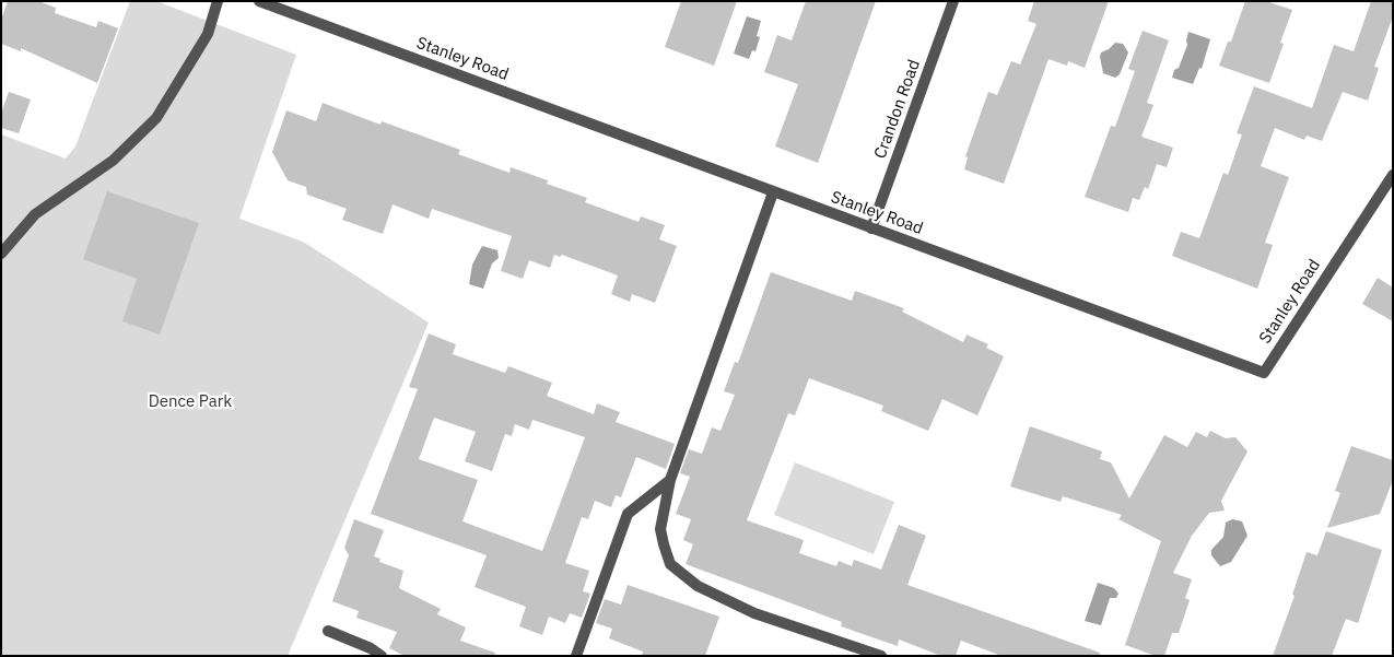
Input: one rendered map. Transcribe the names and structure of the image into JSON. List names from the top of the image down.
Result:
{
  "streets": {
    "street": ["Stanley Road", "Crandon Road"]
  },
  "crossings": [
    ["Stanley Road", "Crandon Road"]
  ],
  "parks": ["Dence Park"]
}
